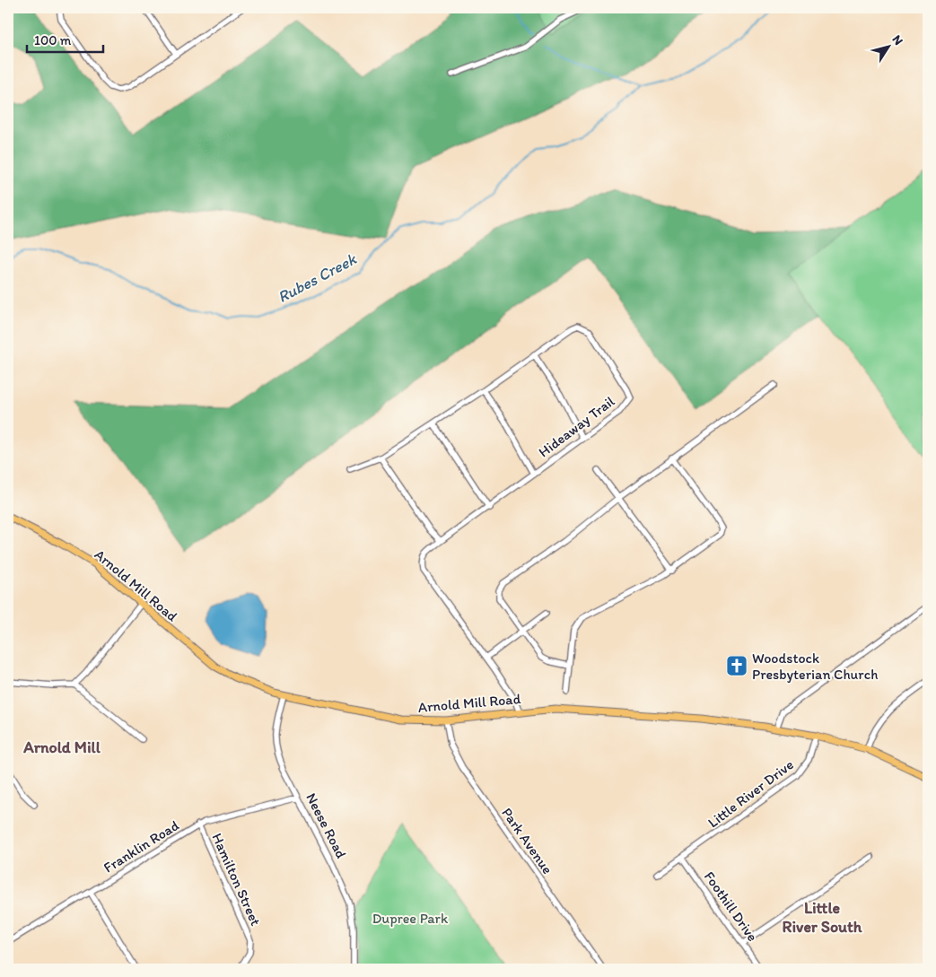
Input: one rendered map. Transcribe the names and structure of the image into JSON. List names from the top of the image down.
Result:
{
  "streets": {
    "main road": ["Arnold Mill Road"],
    "street": [
      "Hideaway Trail",
      "Little River Drive",
      "Neese Road",
      "Park Avenue",
      "Franklin Road",
      "Hamilton Street",
      "Foothill Drive"
    ]
  },
  "crossings": [
    ["Arnold Mill Road", "Little River Drive"],
    ["Arnold Mill Road", "Neese Road"],
    ["Arnold Mill Road", "Park Avenue"],
    ["Little River Drive", "Foothill Drive"],
    ["Neese Road", "Franklin Road"],
    ["Franklin Road", "Hamilton Street"]
  ],
  "districts": ["Arnold Mill", "Little River South"],
  "water": ["Rubes Creek"],
  "parks": ["Dupree Park"],
  "places": {
    "church": ["Woodstock Presbyterian Church"]
  },
  "scale_bar": "100 m",
  "north": "top right"
}
